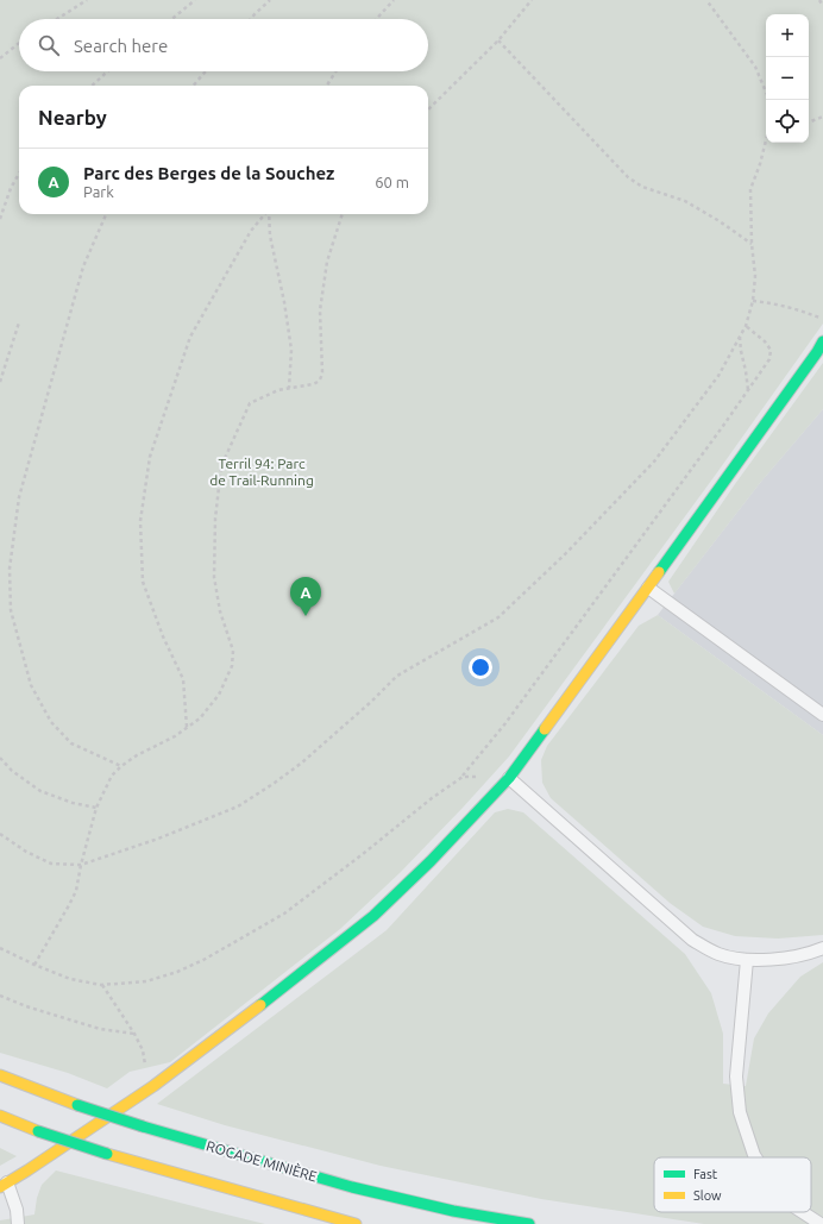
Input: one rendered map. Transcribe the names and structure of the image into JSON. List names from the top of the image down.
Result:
{
  "streets": {
    "main road": ["ROCADE MINIÈRE"]
  },
  "parks": ["Terril 94: Parc de Trail-Running"],
  "legend": ["Fast", "Slow"],
  "page": {
    "map_buttons": ["+", "−"],
    "search": "Search here",
    "heading": "Nearby",
    "list": [
      {
        "mark": "A",
        "name": "Parc des Berges de la Souchez",
        "note": "Park",
        "value": "60 m"
      }
    ],
    "pins": "A"
  }
}
